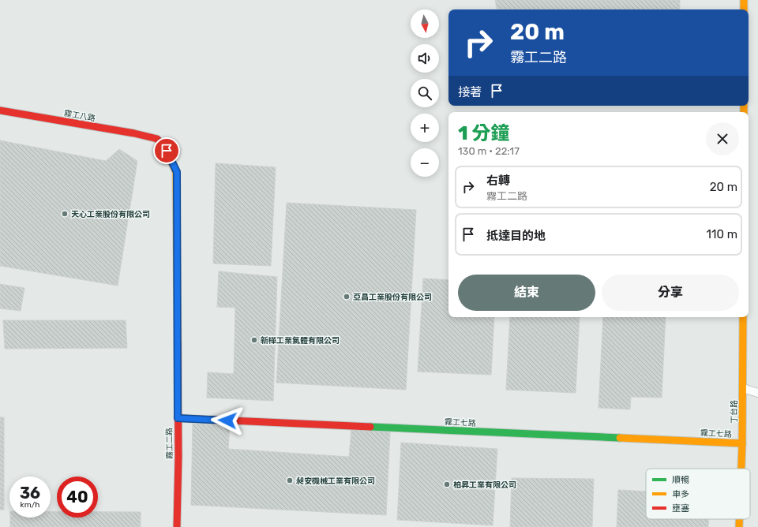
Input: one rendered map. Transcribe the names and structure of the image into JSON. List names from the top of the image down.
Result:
{
  "streets": {
    "street": [
      "霧工八路",
      "丁台路",
      "霧工七路",
      "霧工二路"
    ]
  },
  "crossings": [
    ["霧工八路", "霧工二路"],
    ["丁台路", "霧工七路"],
    ["霧工七路", "霧工二路"]
  ],
  "places": [
    "天心工業股份有限公司",
    "亞昌工業股份有限公司",
    "新樺工業氣體有限公司",
    "昶安機械工業有限公司",
    "柏昇工業有限公司"
  ],
  "legend": ["順暢", "車多", "壅塞"],
  "north": "bottom",
  "page": {
    "map_buttons": ["+", "−"],
    "turn": ["20 m", "霧工二路"],
    "then": "接著",
    "heading": ["1 分鐘", "130 m · 22:17"],
    "list": [
      {
        "name": "右轉",
        "note": "霧工二路",
        "value": "20 m"
      },
      {
        "name": "抵達目的地",
        "value": "110 m"
      }
    ],
    "buttons": ["結束", "分享"],
    "speed": "36 km/h",
    "limit": "40"
  }
}
